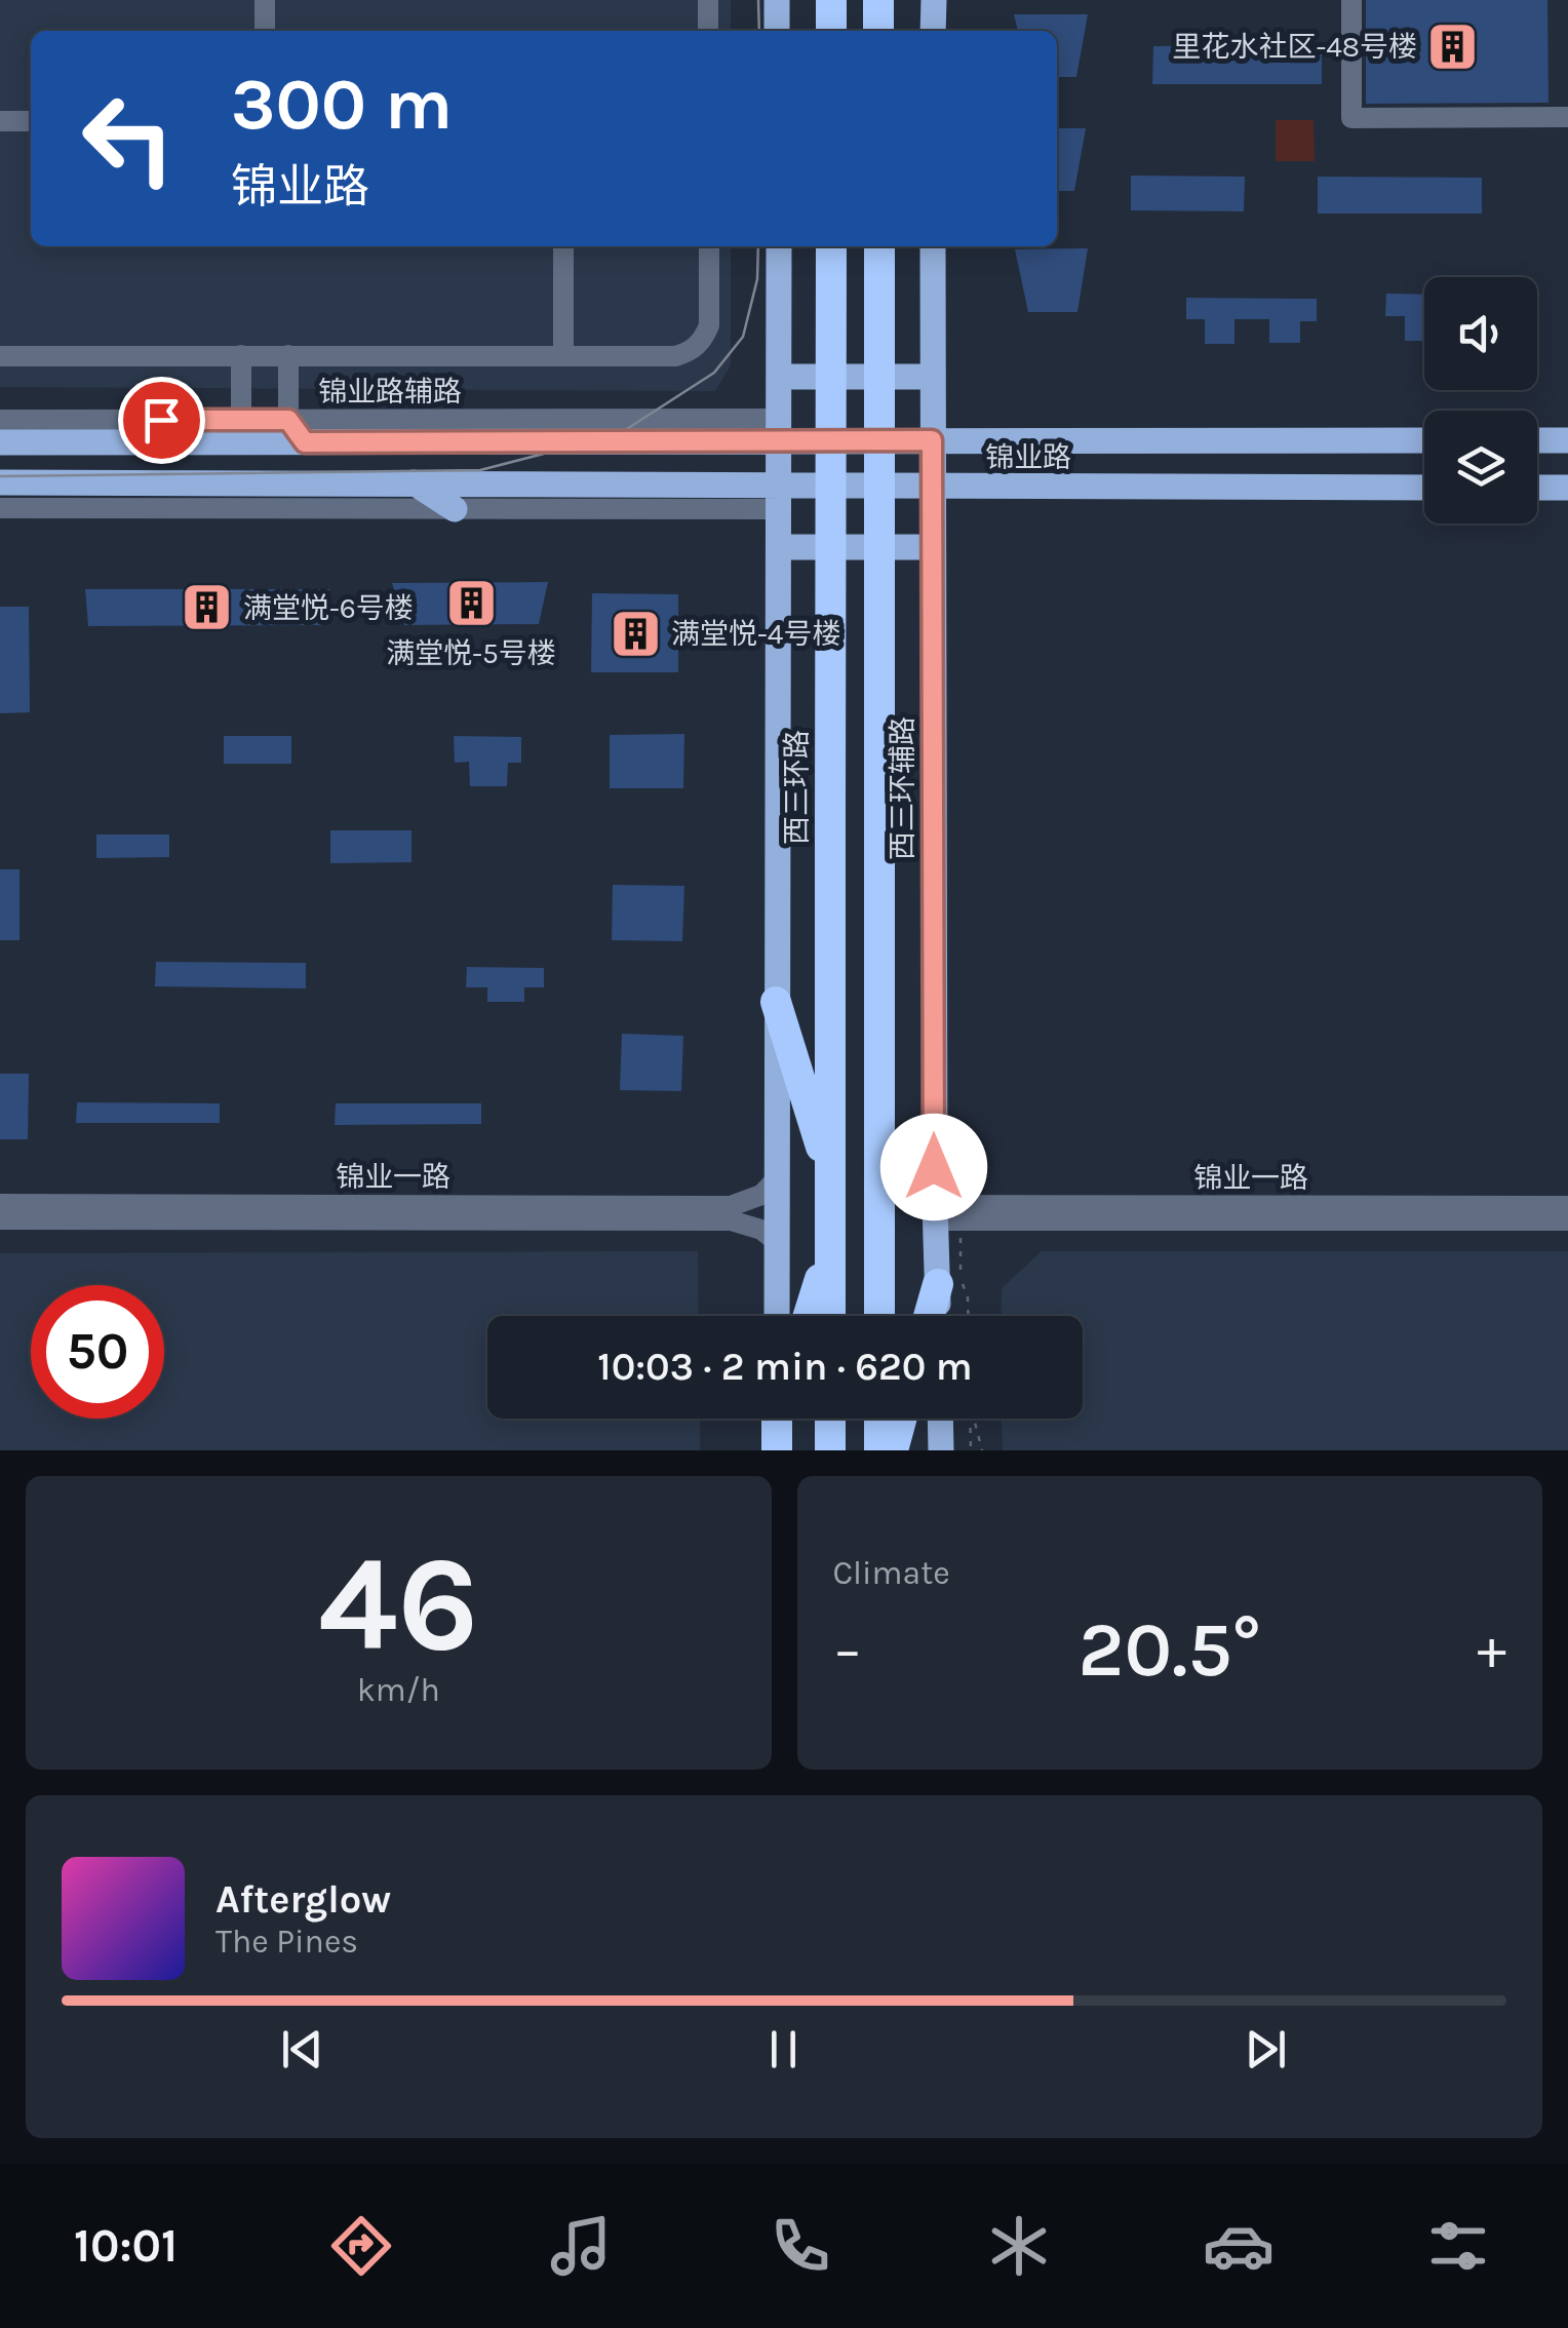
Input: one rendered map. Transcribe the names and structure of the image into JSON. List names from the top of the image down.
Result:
{
  "streets": {
    "highway": ["西三环路"],
    "main road": ["锦业路", "西三环辅路"],
    "street": ["锦业路辅路", "锦业一路"]
  },
  "crossings": [
    ["锦业路辅路", "锦业路"],
    ["锦业路", "西三环辅路"],
    ["西三环辅路", "锦业一路"]
  ],
  "places": {
    "building": [
      "里花水社区-48号楼",
      "满堂悦-5号楼",
      "满堂悦-6号楼",
      "满堂悦-4号楼"
    ]
  },
  "page": {
    "turn": ["300 m", "锦业路"],
    "limit": "50",
    "trip": "10:03 · 2 min · 620 m",
    "tile": [
      ["46", "km/h"],
      "Climate"
    ],
    "heat": ["−", "20.5°", "+"],
    "song": ["Afterglow", "The Pines"],
    "tabs": "10:01"
  }
}
